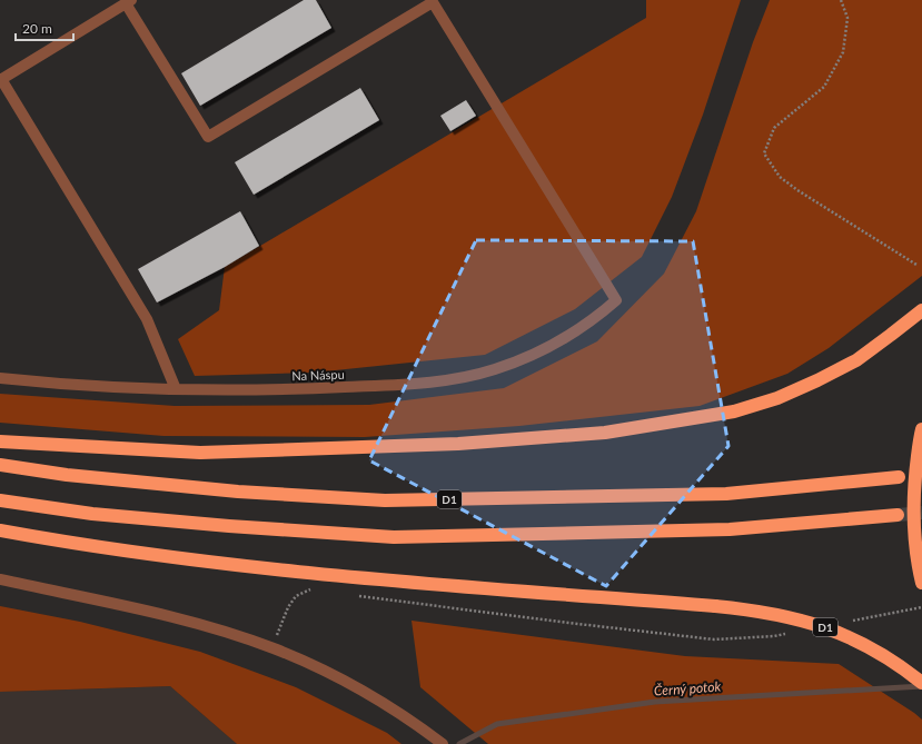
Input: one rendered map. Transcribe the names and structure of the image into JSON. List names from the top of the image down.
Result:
{
  "streets": {
    "highway": ["D1"],
    "street": ["Na Náspu"]
  },
  "water": ["Černý potok"],
  "scale_bar": "20 m"
}
